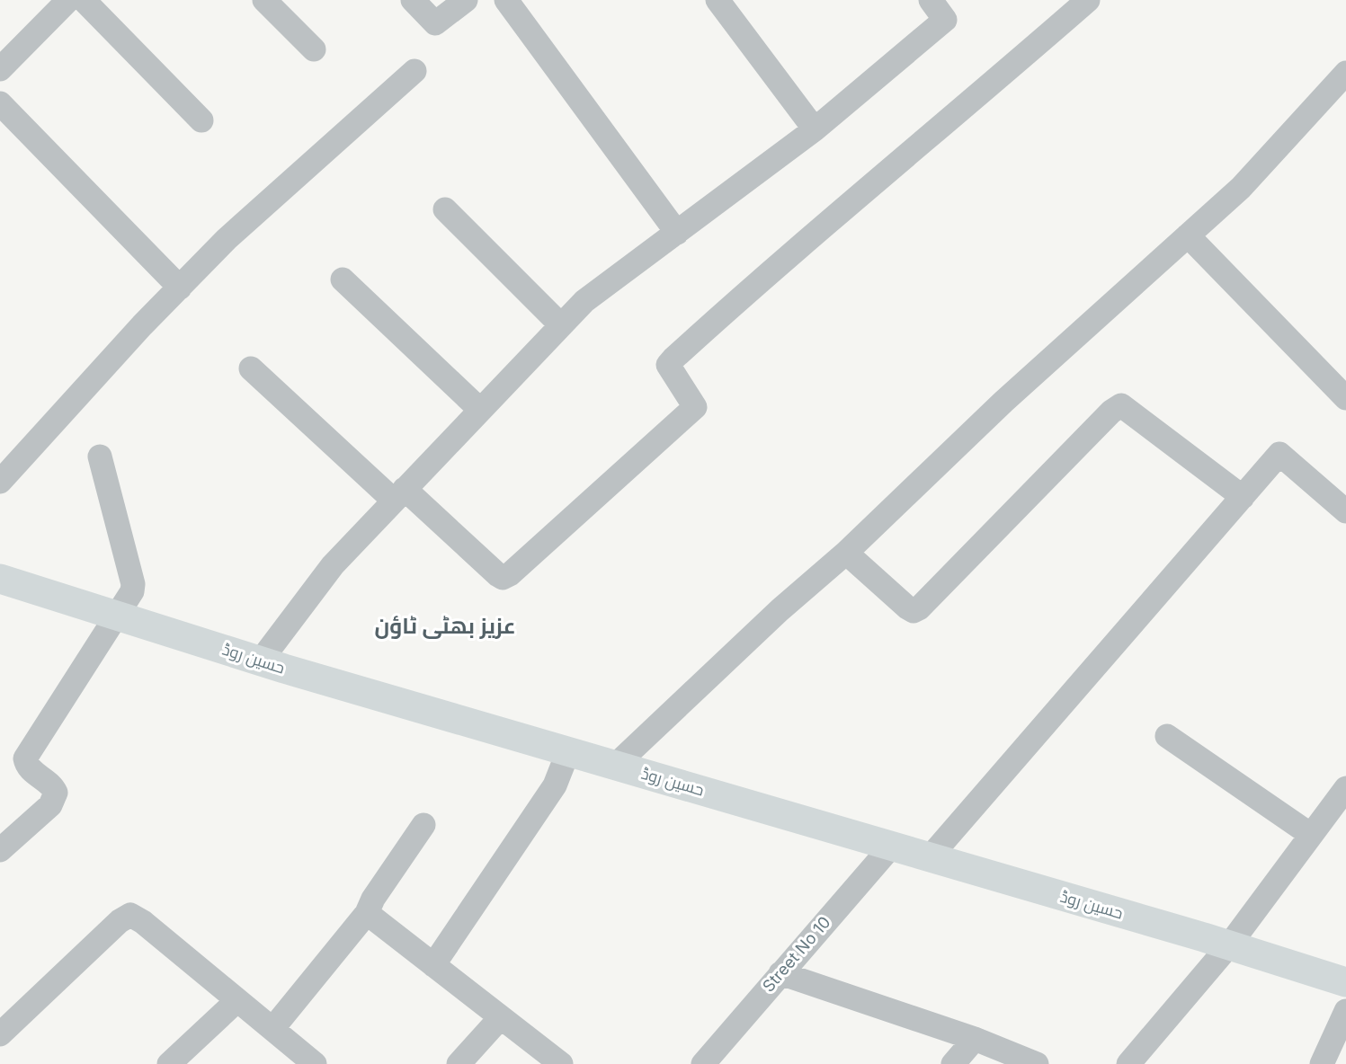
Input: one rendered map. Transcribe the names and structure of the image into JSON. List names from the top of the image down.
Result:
{
  "streets": {
    "street": ["حسین روڈ", "Street No 10"]
  },
  "crossings": [
    ["حسین روڈ", "Street No 10"]
  ],
  "districts": ["عزیز بھٹی ٹاؤن"]
}
